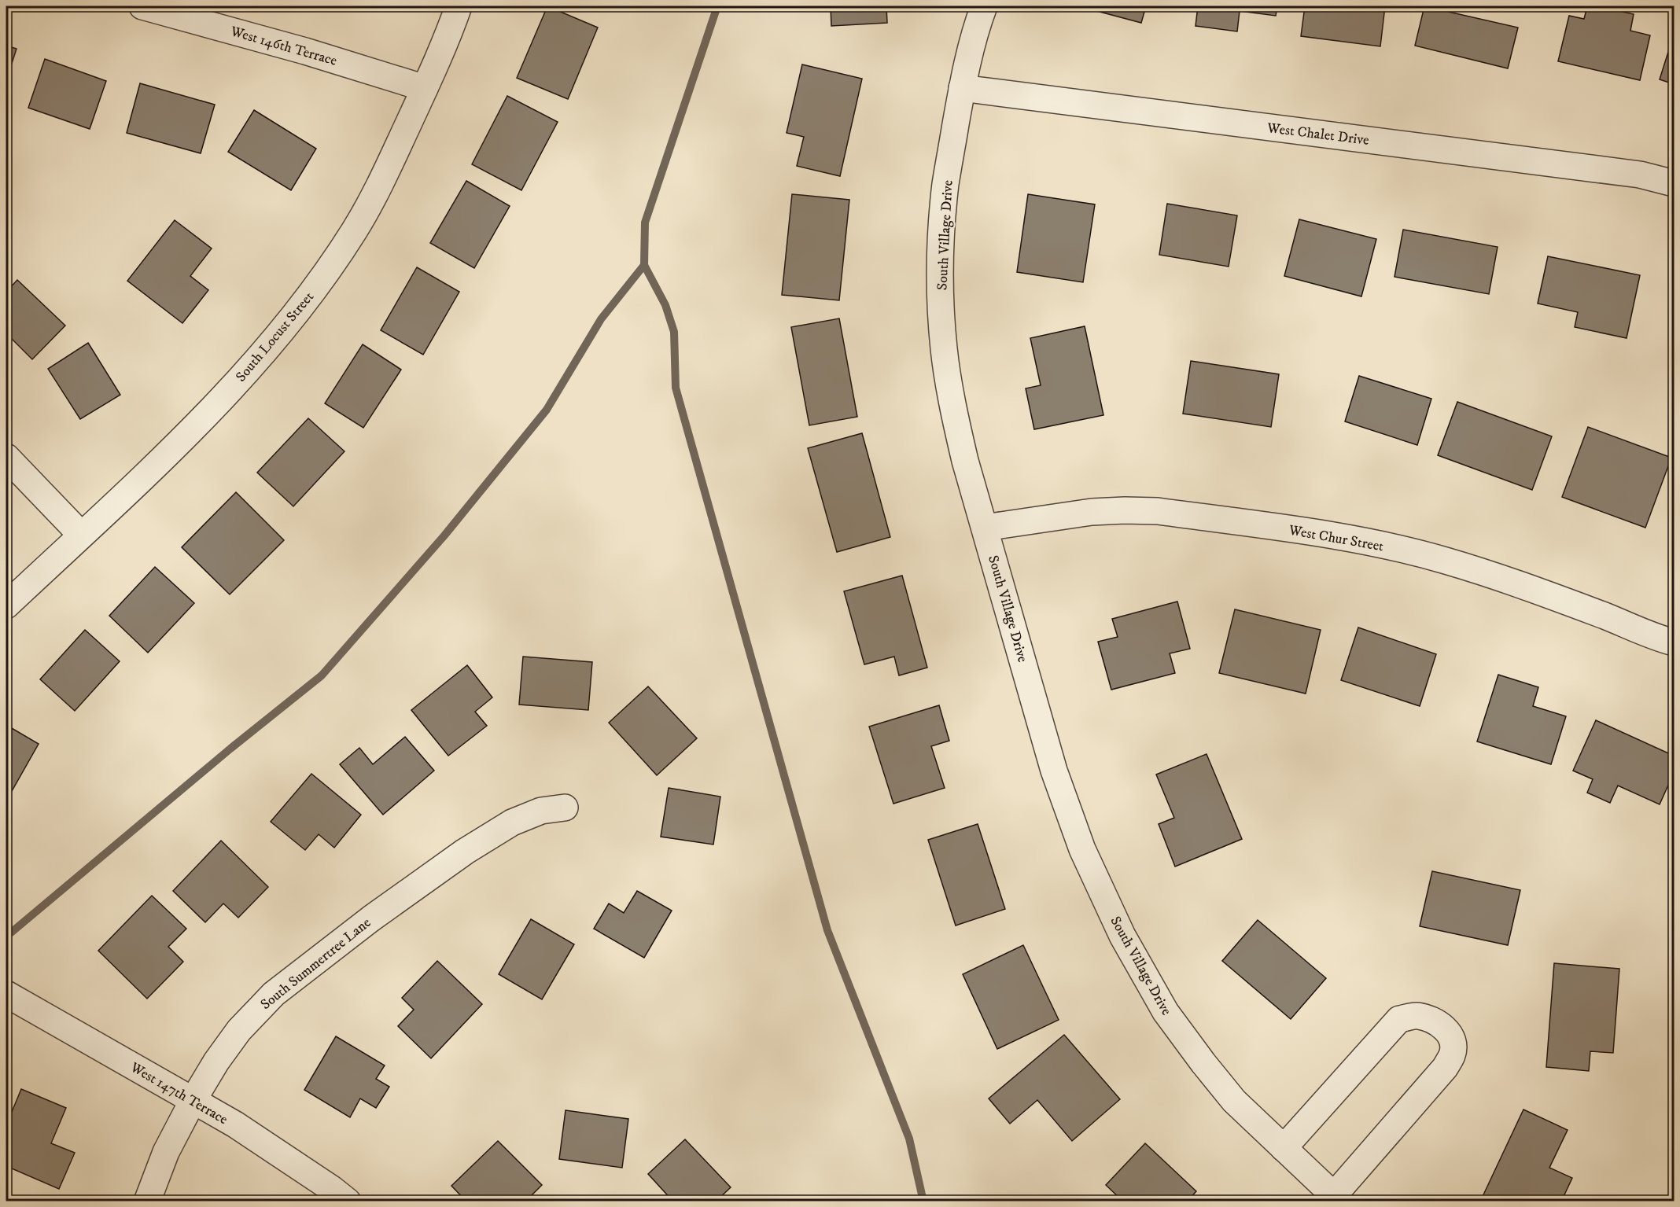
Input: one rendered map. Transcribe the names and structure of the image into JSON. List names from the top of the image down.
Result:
{
  "streets": {
    "street": [
      "West 146th Terrace",
      "West Chalet Drive",
      "South Village Drive",
      "South Locust Street",
      "West Chur Street",
      "South Summertree Lane",
      "West 147th Terrace"
    ]
  },
  "crossings": [
    ["West 146th Terrace", "South Locust Street"],
    ["West Chalet Drive", "South Village Drive"],
    ["South Village Drive", "West Chur Street"],
    ["South Summertree Lane", "West 147th Terrace"]
  ]
}
